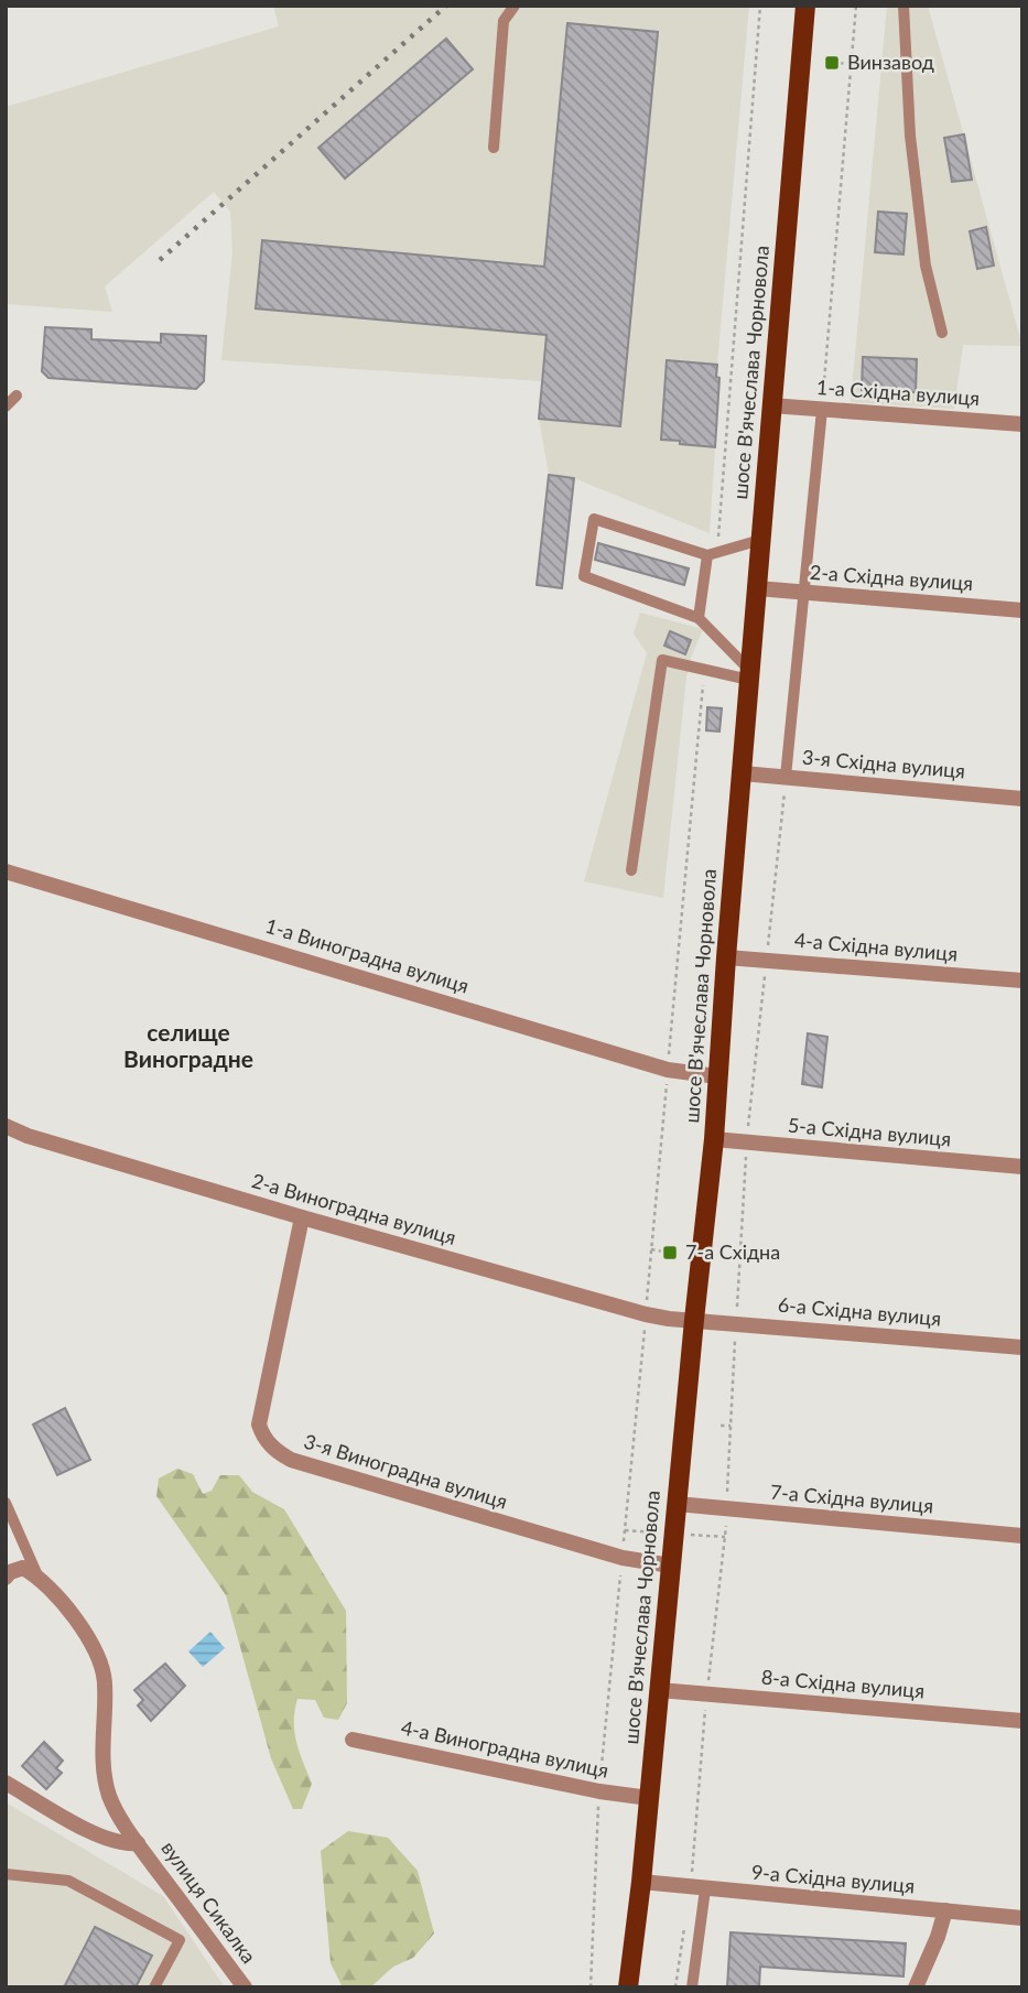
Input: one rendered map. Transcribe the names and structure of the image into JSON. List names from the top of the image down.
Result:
{
  "streets": {
    "main road": ["шосе В'ячеслава Чорновола"],
    "street": [
      "1-а Східна вулиця",
      "2-а Східна вулиця",
      "3-я Східна вулиця",
      "4-а Східна вулиця",
      "1-а Виноградна вулиця",
      "5-а Східна вулиця",
      "2-а Виноградна вулиця",
      "6-а Східна вулиця",
      "3-я Виноградна вулиця",
      "7-а Східна вулиця",
      "8-а Східна вулиця",
      "4-а Виноградна вулиця",
      "9-а Східна вулиця",
      "вулиця Сикалка"
    ]
  },
  "crossings": [
    ["шосе В'ячеслава Чорновола", "1-а Східна вулиця"],
    ["шосе В'ячеслава Чорновола", "2-а Східна вулиця"],
    ["шосе В'ячеслава Чорновола", "3-я Східна вулиця"],
    ["шосе В'ячеслава Чорновола", "4-а Східна вулиця"],
    ["шосе В'ячеслава Чорновола", "1-а Виноградна вулиця"],
    ["шосе В'ячеслава Чорновола", "5-а Східна вулиця"],
    ["шосе В'ячеслава Чорновола", "2-а Виноградна вулиця"],
    ["шосе В'ячеслава Чорновола", "6-а Східна вулиця"],
    ["шосе В'ячеслава Чорновола", "3-я Виноградна вулиця"],
    ["шосе В'ячеслава Чорновола", "7-а Східна вулиця"],
    ["шосе В'ячеслава Чорновола", "8-а Східна вулиця"],
    ["шосе В'ячеслава Чорновола", "4-а Виноградна вулиця"],
    ["шосе В'ячеслава Чорновола", "9-а Східна вулиця"],
    ["2-а Виноградна вулиця", "6-а Східна вулиця"],
    ["2-а Виноградна вулиця", "3-я Виноградна вулиця"]
  ],
  "districts": ["селище Виноградне"],
  "places": {
    "transit": ["Винзавод", "7-а Східна"]
  }
}
